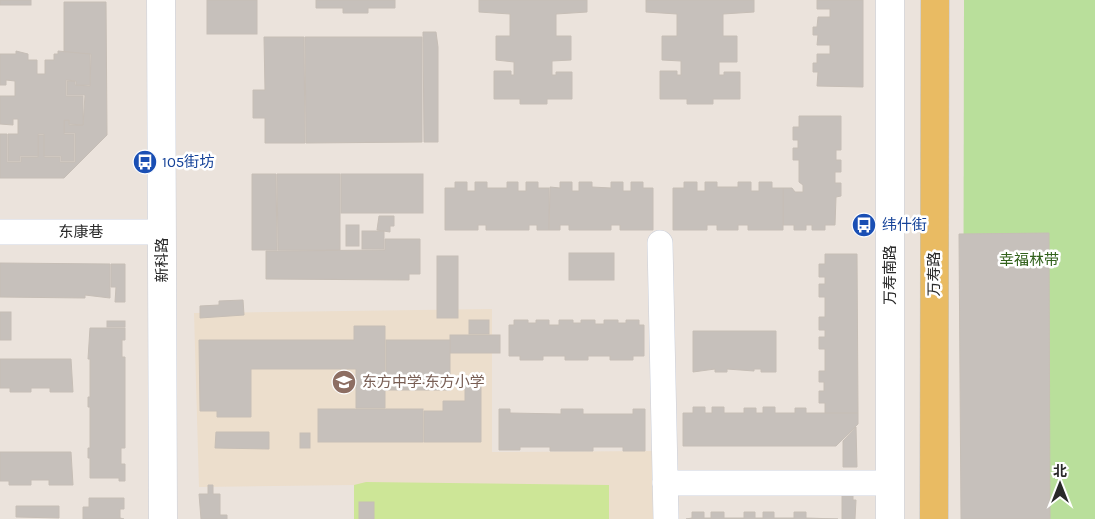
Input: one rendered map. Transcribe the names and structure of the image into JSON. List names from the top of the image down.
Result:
{
  "streets": {
    "main road": ["万寿路"],
    "street": ["东康巷", "新科路", "万寿南路"]
  },
  "crossings": [
    ["东康巷", "新科路"]
  ],
  "parks": ["幸福林带"],
  "places": {
    "bus stop": ["105街坊", "纬什街"],
    "school or university": ["东方中学·东方小学"]
  },
  "north": "top"
}
